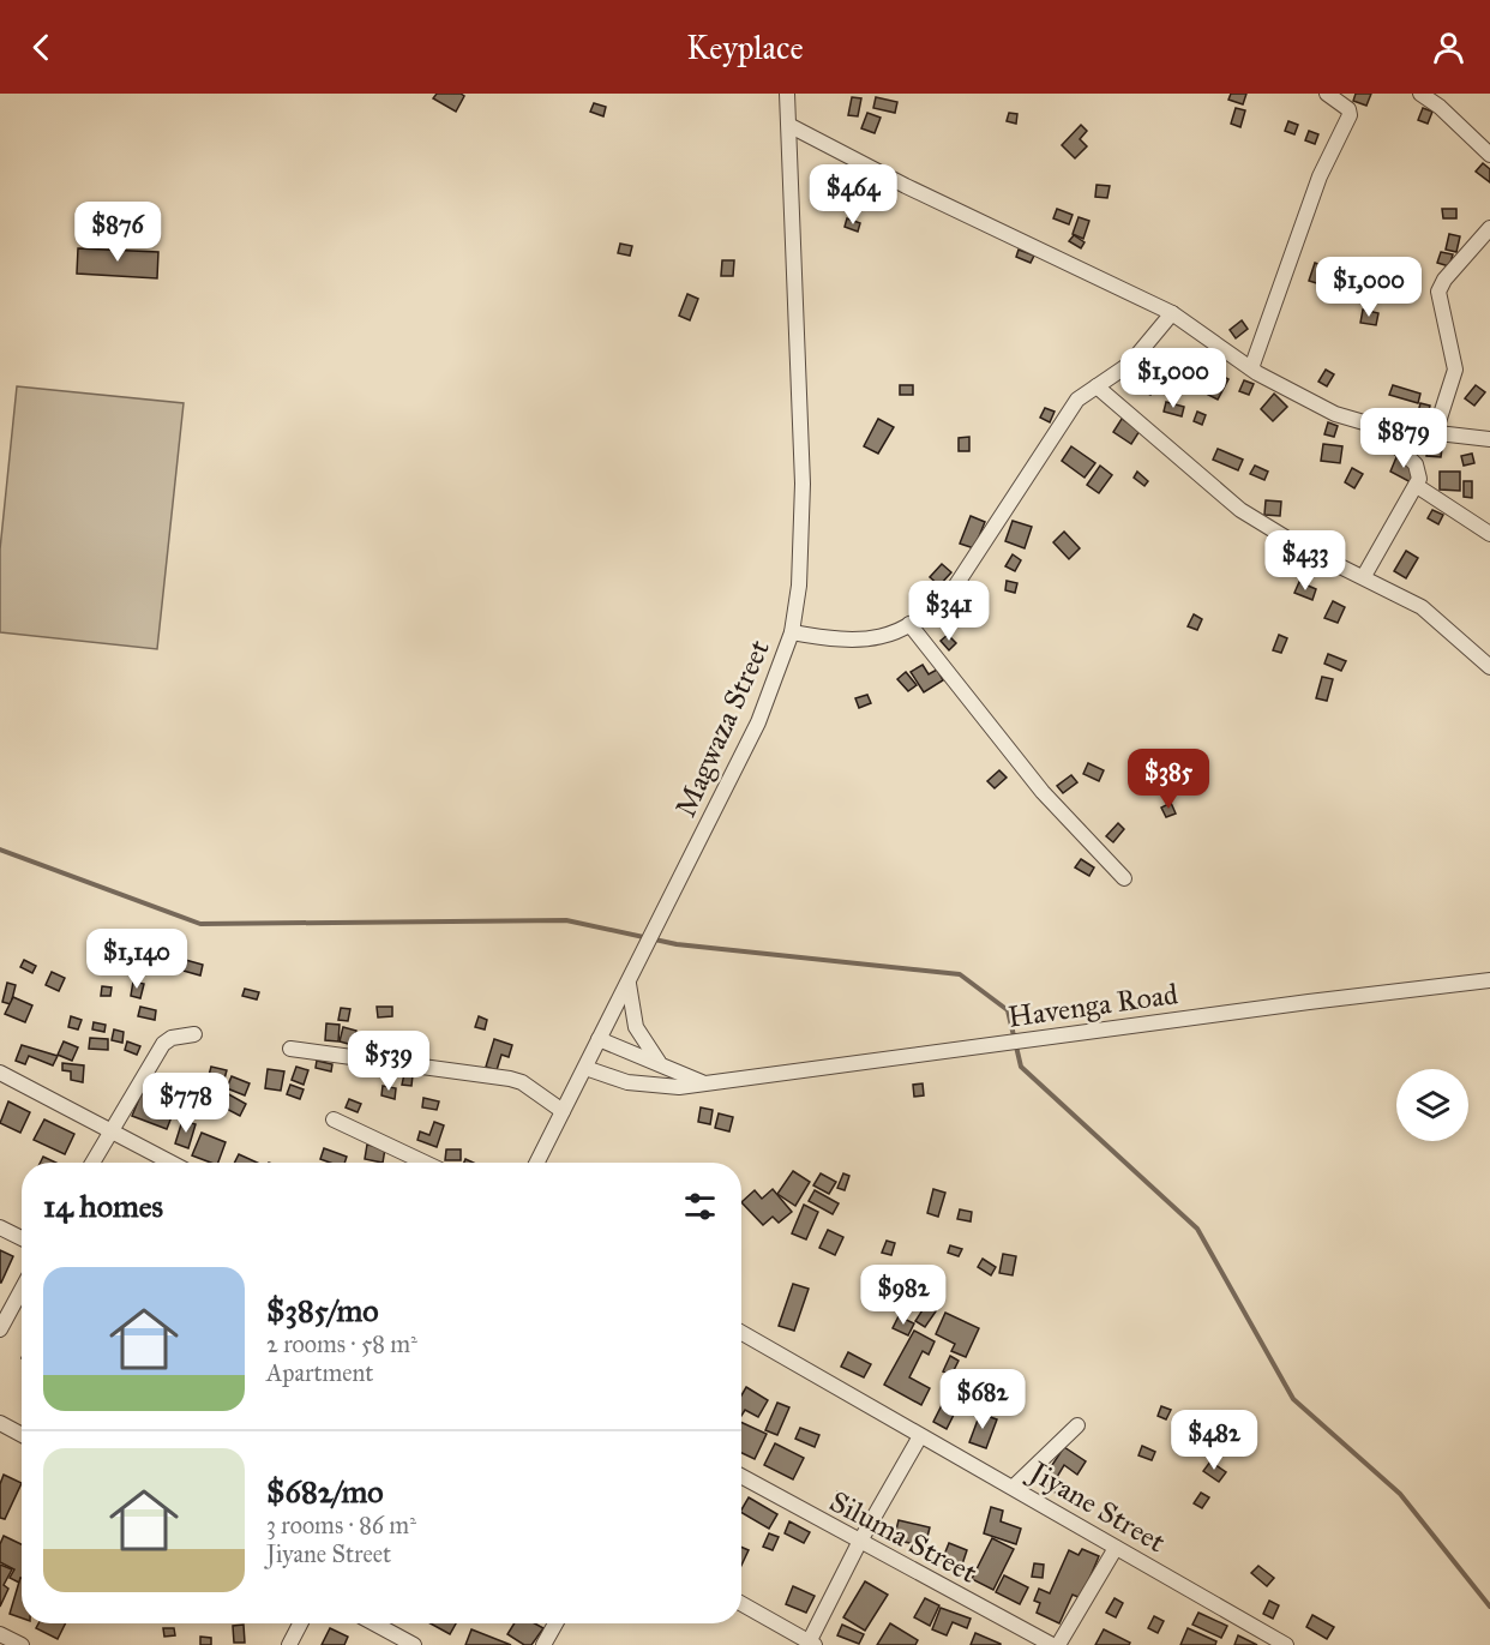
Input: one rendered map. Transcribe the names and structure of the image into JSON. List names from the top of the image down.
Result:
{
  "streets": {
    "street": [
      "Magwaza Street",
      "Havenga Road",
      "Jiyane Street",
      "Siluma Street"
    ]
  },
  "crossings": [
    ["Magwaza Street", "Havenga Road"]
  ],
  "page": {
    "header": "Keyplace",
    "price": [
      "$464",
      "$876",
      "$1,000",
      "$1,000",
      "$879",
      "$433",
      "$341",
      "$385",
      "$1,140",
      "$539",
      "$778",
      "$982",
      "$682",
      "$482"
    ],
    "heading": "14 homes",
    "list": [
      {
        "name": "$385/mo",
        "note": "2 rooms · 58 m² · Apartment"
      },
      {
        "name": "$682/mo",
        "note": "3 rooms · 86 m² · Jiyane Street"
      }
    ]
  }
}
